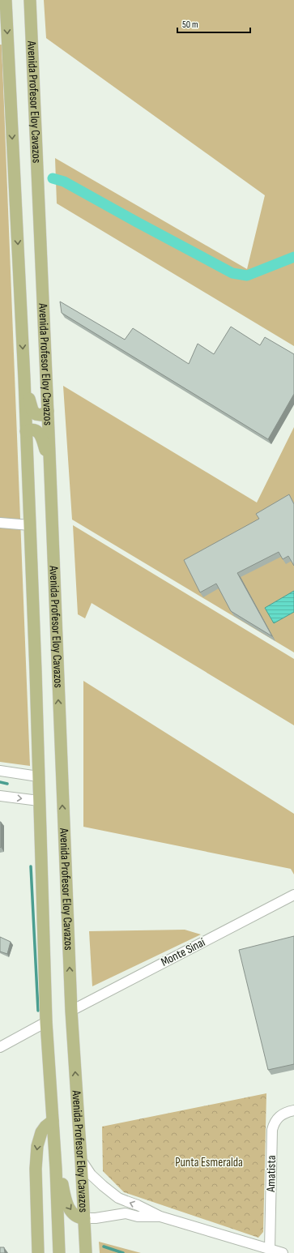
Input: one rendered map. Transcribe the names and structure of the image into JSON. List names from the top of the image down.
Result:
{
  "streets": {
    "main road": ["Avenida Profesor Eloy Cavazos"],
    "street": ["Monte Sinaí", "Amatista"]
  },
  "crossings": [
    ["Avenida Profesor Eloy Cavazos", "Monte Sinaí"]
  ],
  "parks": ["Punta Esmeralda"],
  "scale_bar": "50 m"
}
